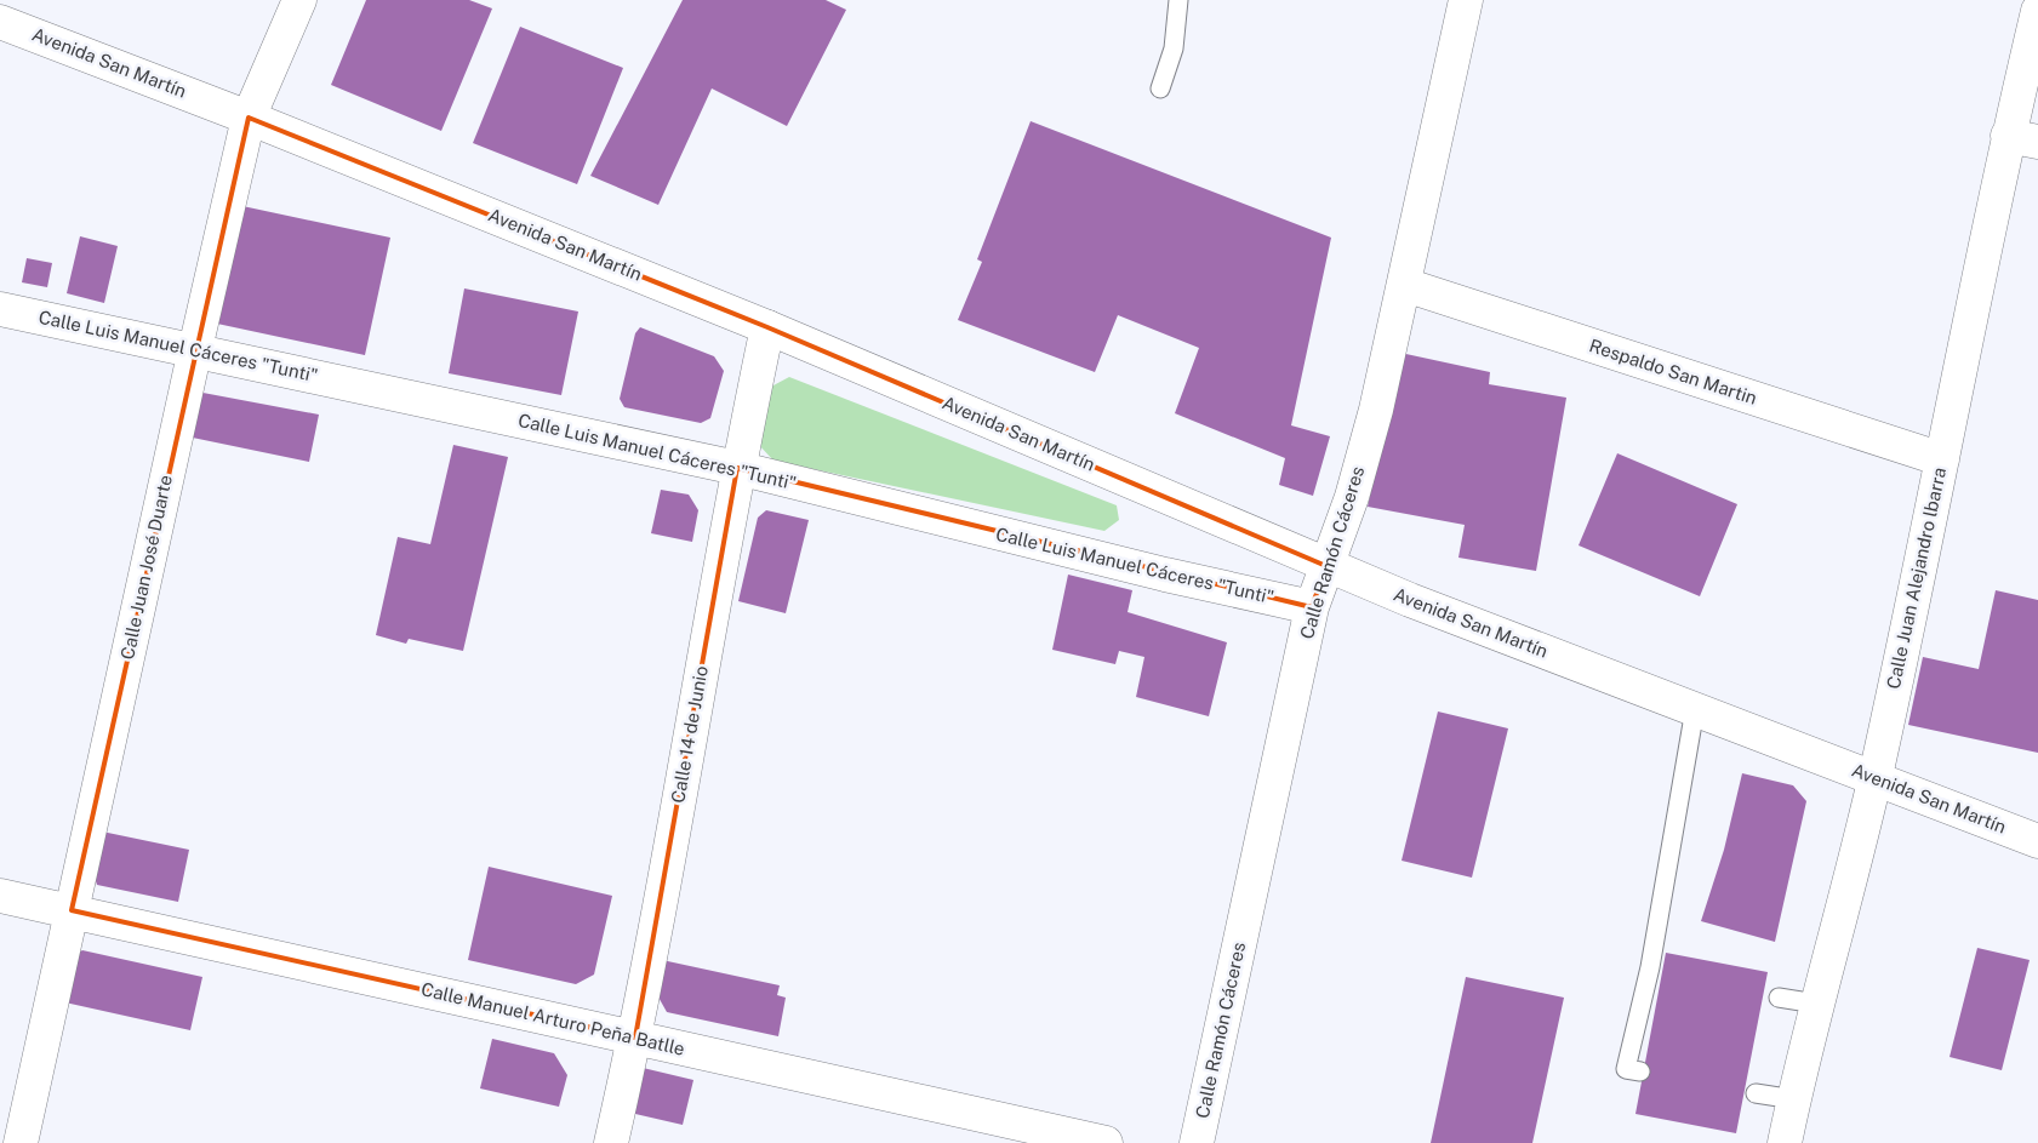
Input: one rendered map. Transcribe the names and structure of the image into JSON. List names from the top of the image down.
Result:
{
  "streets": {
    "street": [
      "Avenida San Martín",
      "Calle Luis Manuel Cáceres \"Tunti\"",
      "Respaldo San Martin",
      "Calle Ramón Cáceres",
      "Calle Juan José Duarte",
      "Calle Juan Alejandro lbarra",
      "Calle 14 de Junio",
      "Calle Manuel Arturo Peña Batlle"
    ]
  },
  "crossings": [
    ["Avenida San Martín", "Calle Ramón Cáceres"],
    ["Avenida San Martín", "Calle Juan José Duarte"],
    ["Avenida San Martín", "Calle Juan Alejandro lbarra"],
    ["Avenida San Martín", "Calle 14 de Junio"],
    ["Calle Luis Manuel Cáceres \"Tunti\"", "Calle Ramón Cáceres"],
    ["Calle Luis Manuel Cáceres \"Tunti\"", "Calle Juan José Duarte"],
    ["Calle Luis Manuel Cáceres \"Tunti\"", "Calle 14 de Junio"],
    ["Respaldo San Martin", "Calle Ramón Cáceres"],
    ["Respaldo San Martin", "Calle Juan Alejandro lbarra"],
    ["Calle Juan José Duarte", "Calle Manuel Arturo Peña Batlle"],
    ["Calle 14 de Junio", "Calle Manuel Arturo Peña Batlle"]
  ]
}
